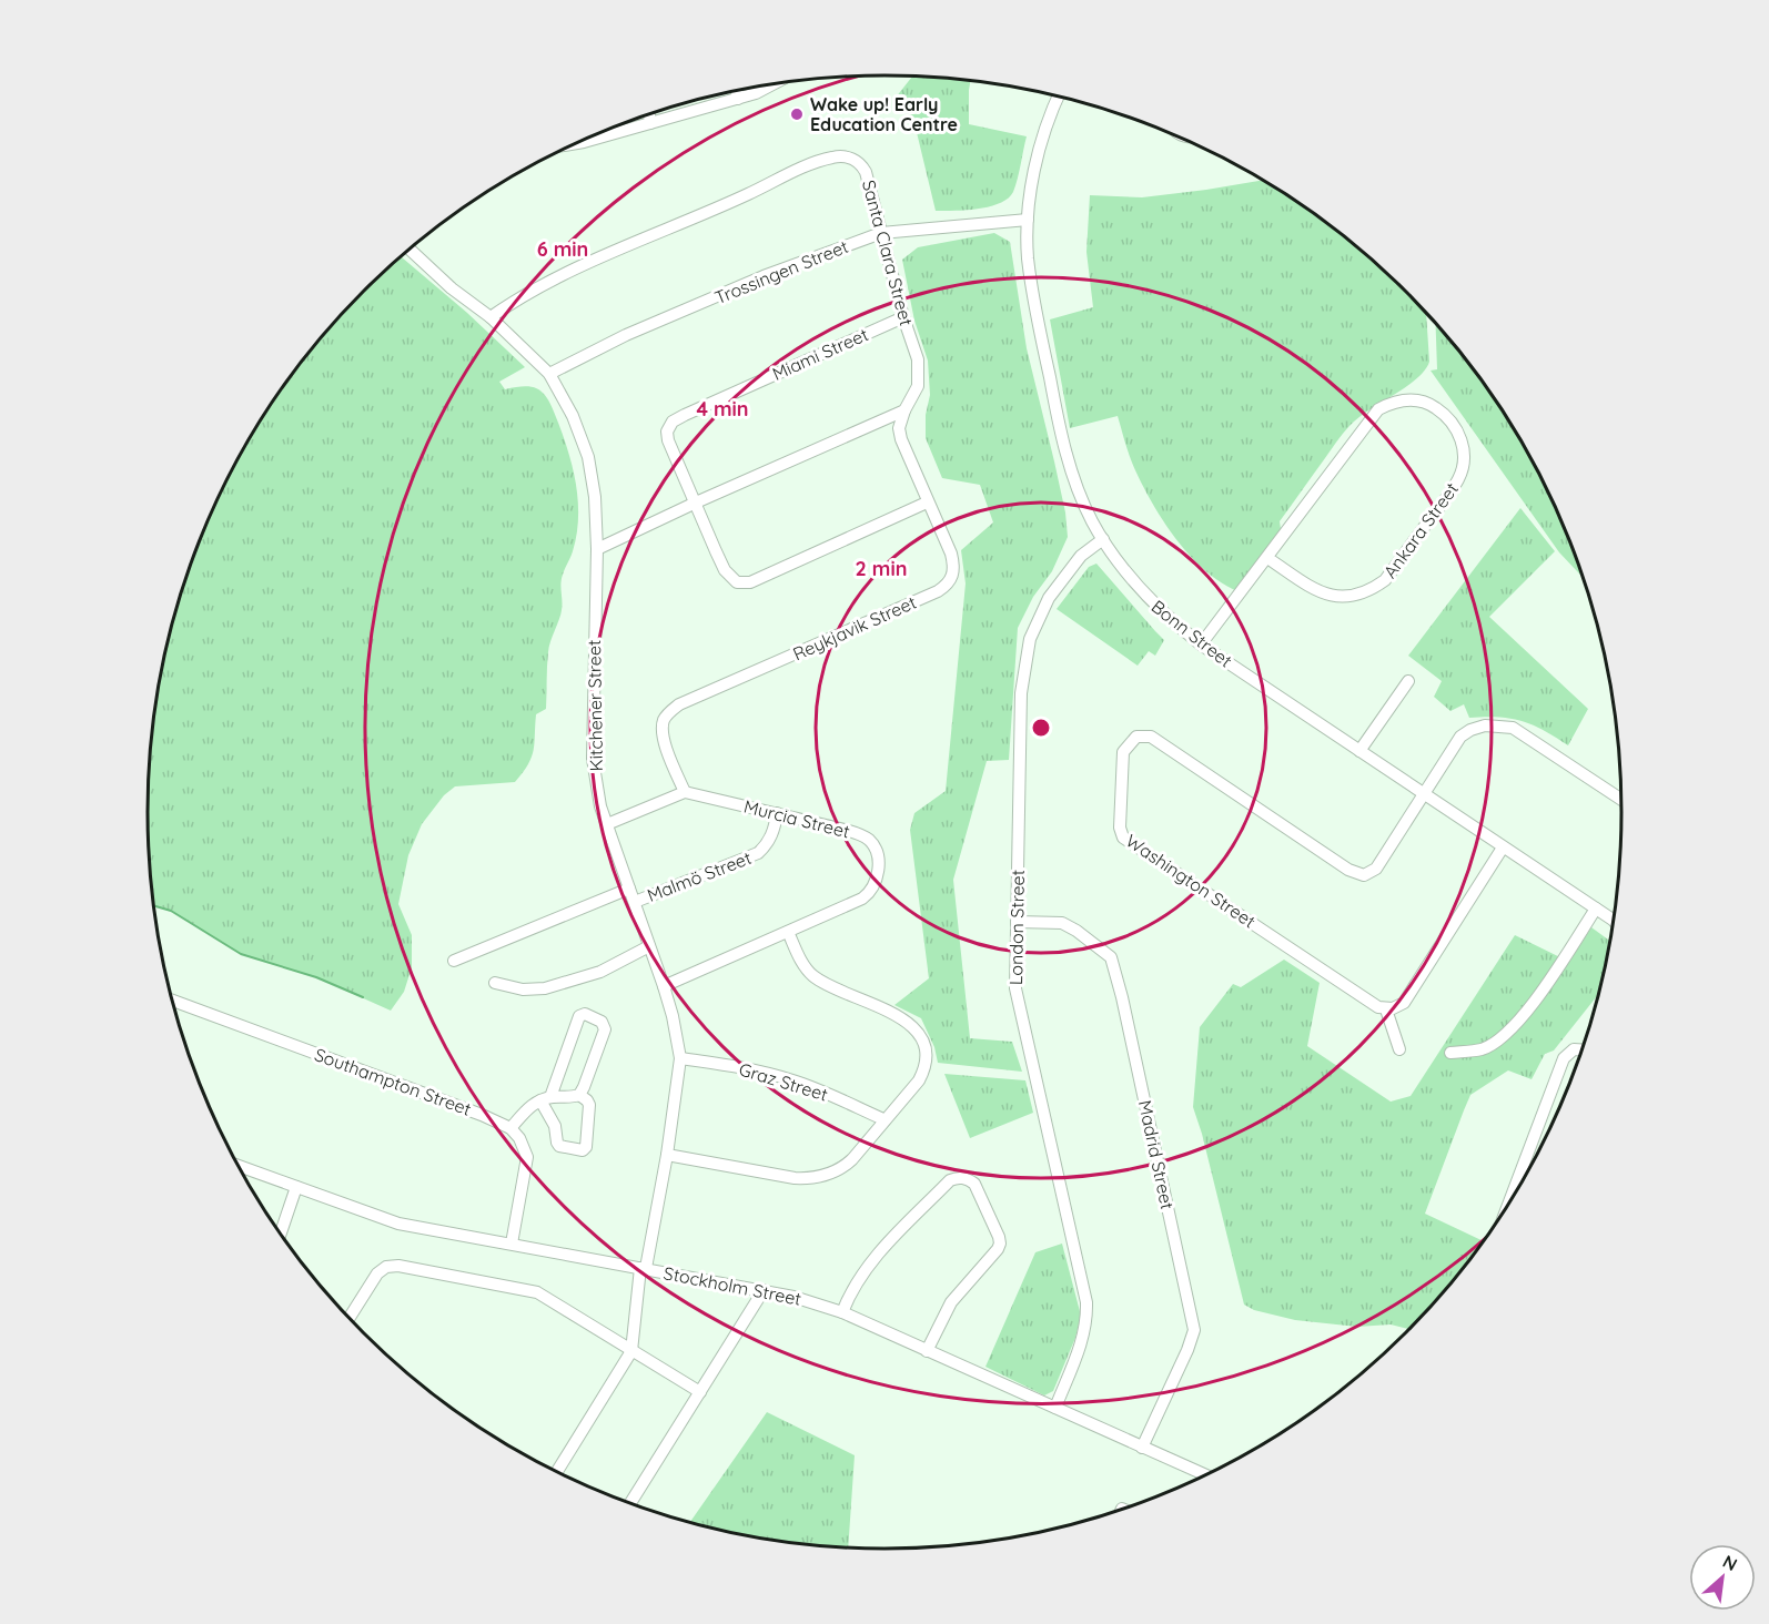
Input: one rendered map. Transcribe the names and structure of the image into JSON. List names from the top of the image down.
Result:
{
  "streets": {
    "street": [
      "Santa Clara Street",
      "Trossingen Street",
      "Miami Street",
      "Ankara Street",
      "Reykjavik Street",
      "Bonn Street",
      "Kitchener Street",
      "Murcia Street",
      "Malmö Street",
      "Washington Street",
      "London Street",
      "Southampton Street",
      "Graz Street",
      "Madrid Street",
      "Stockholm Street"
    ]
  },
  "crossings": [
    ["Santa Clara Street", "Trossingen Street"],
    ["Santa Clara Street", "Miami Street"],
    ["Santa Clara Street", "Reykjavik Street"],
    ["Santa Clara Street", "Kitchener Street"],
    ["Trossingen Street", "Bonn Street"],
    ["Trossingen Street", "Kitchener Street"],
    ["Ankara Street", "Bonn Street"],
    ["Reykjavik Street", "Murcia Street"],
    ["Bonn Street", "Washington Street"],
    ["Bonn Street", "London Street"],
    ["Kitchener Street", "Murcia Street"],
    ["Kitchener Street", "Malmö Street"],
    ["Kitchener Street", "Graz Street"],
    ["Kitchener Street", "Stockholm Street"],
    ["Murcia Street", "Malmö Street"],
    ["London Street", "Madrid Street"],
    ["London Street", "Stockholm Street"],
    ["Madrid Street", "Stockholm Street"]
  ],
  "places": ["Wake up! Early Education Centre"],
  "north": "top right",
  "rings": ["6 min", "4 min", "2 min"]
}
